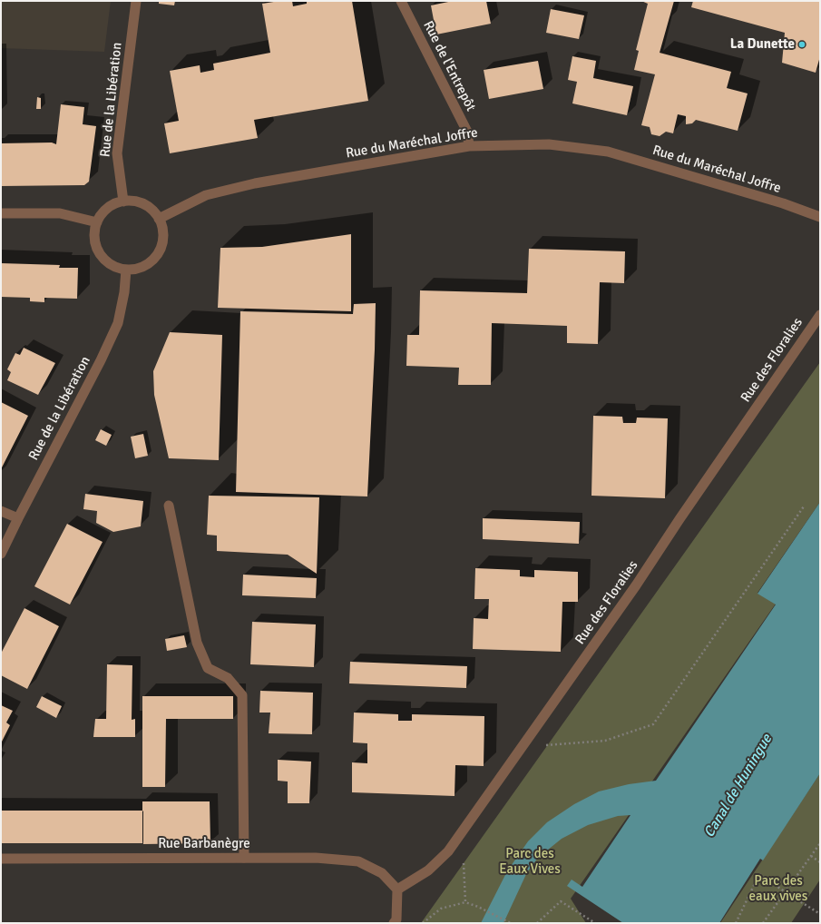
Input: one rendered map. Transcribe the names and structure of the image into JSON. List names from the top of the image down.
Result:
{
  "streets": {
    "street": [
      "Rue de l'Entrepôt",
      "Rue de la Libération",
      "Rue du Maréchal Joffre",
      "Rue des Floralies",
      "Rue Barbanègre"
    ]
  },
  "crossings": [
    ["Rue de l'Entrepôt", "Rue du Maréchal Joffre"],
    ["Rue de la Libération", "Rue du Maréchal Joffre"],
    ["Rue des Floralies", "Rue Barbanègre"]
  ],
  "water": ["Canal de Huningue"],
  "parks": ["Parc des Eaux Vives", "Parc des eaux vives"],
  "places": ["La Dunette"]
}
